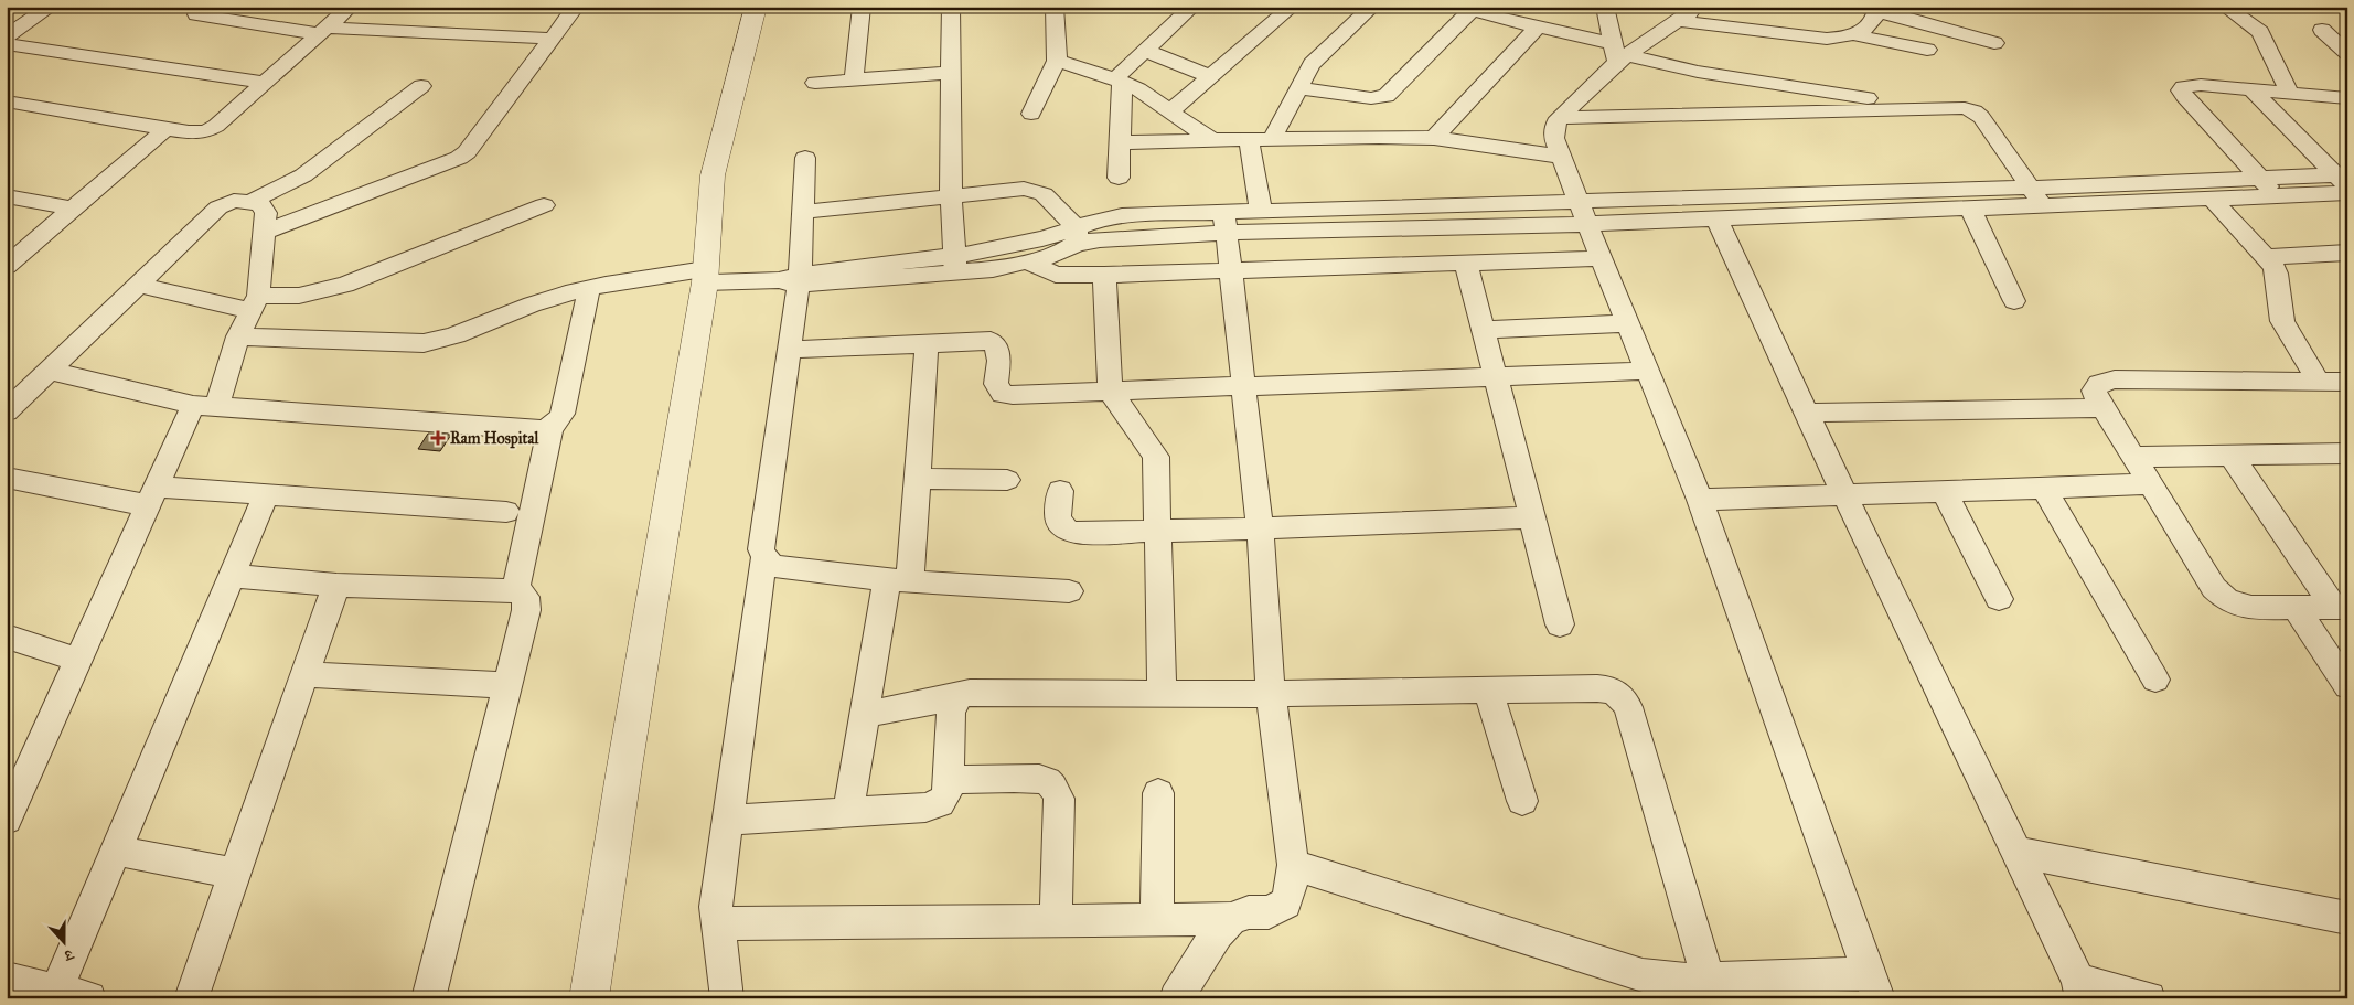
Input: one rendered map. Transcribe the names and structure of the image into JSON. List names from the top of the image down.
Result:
{
  "places": {
    "health": ["Ram Hospital"]
  },
  "north": "bottom"
}
